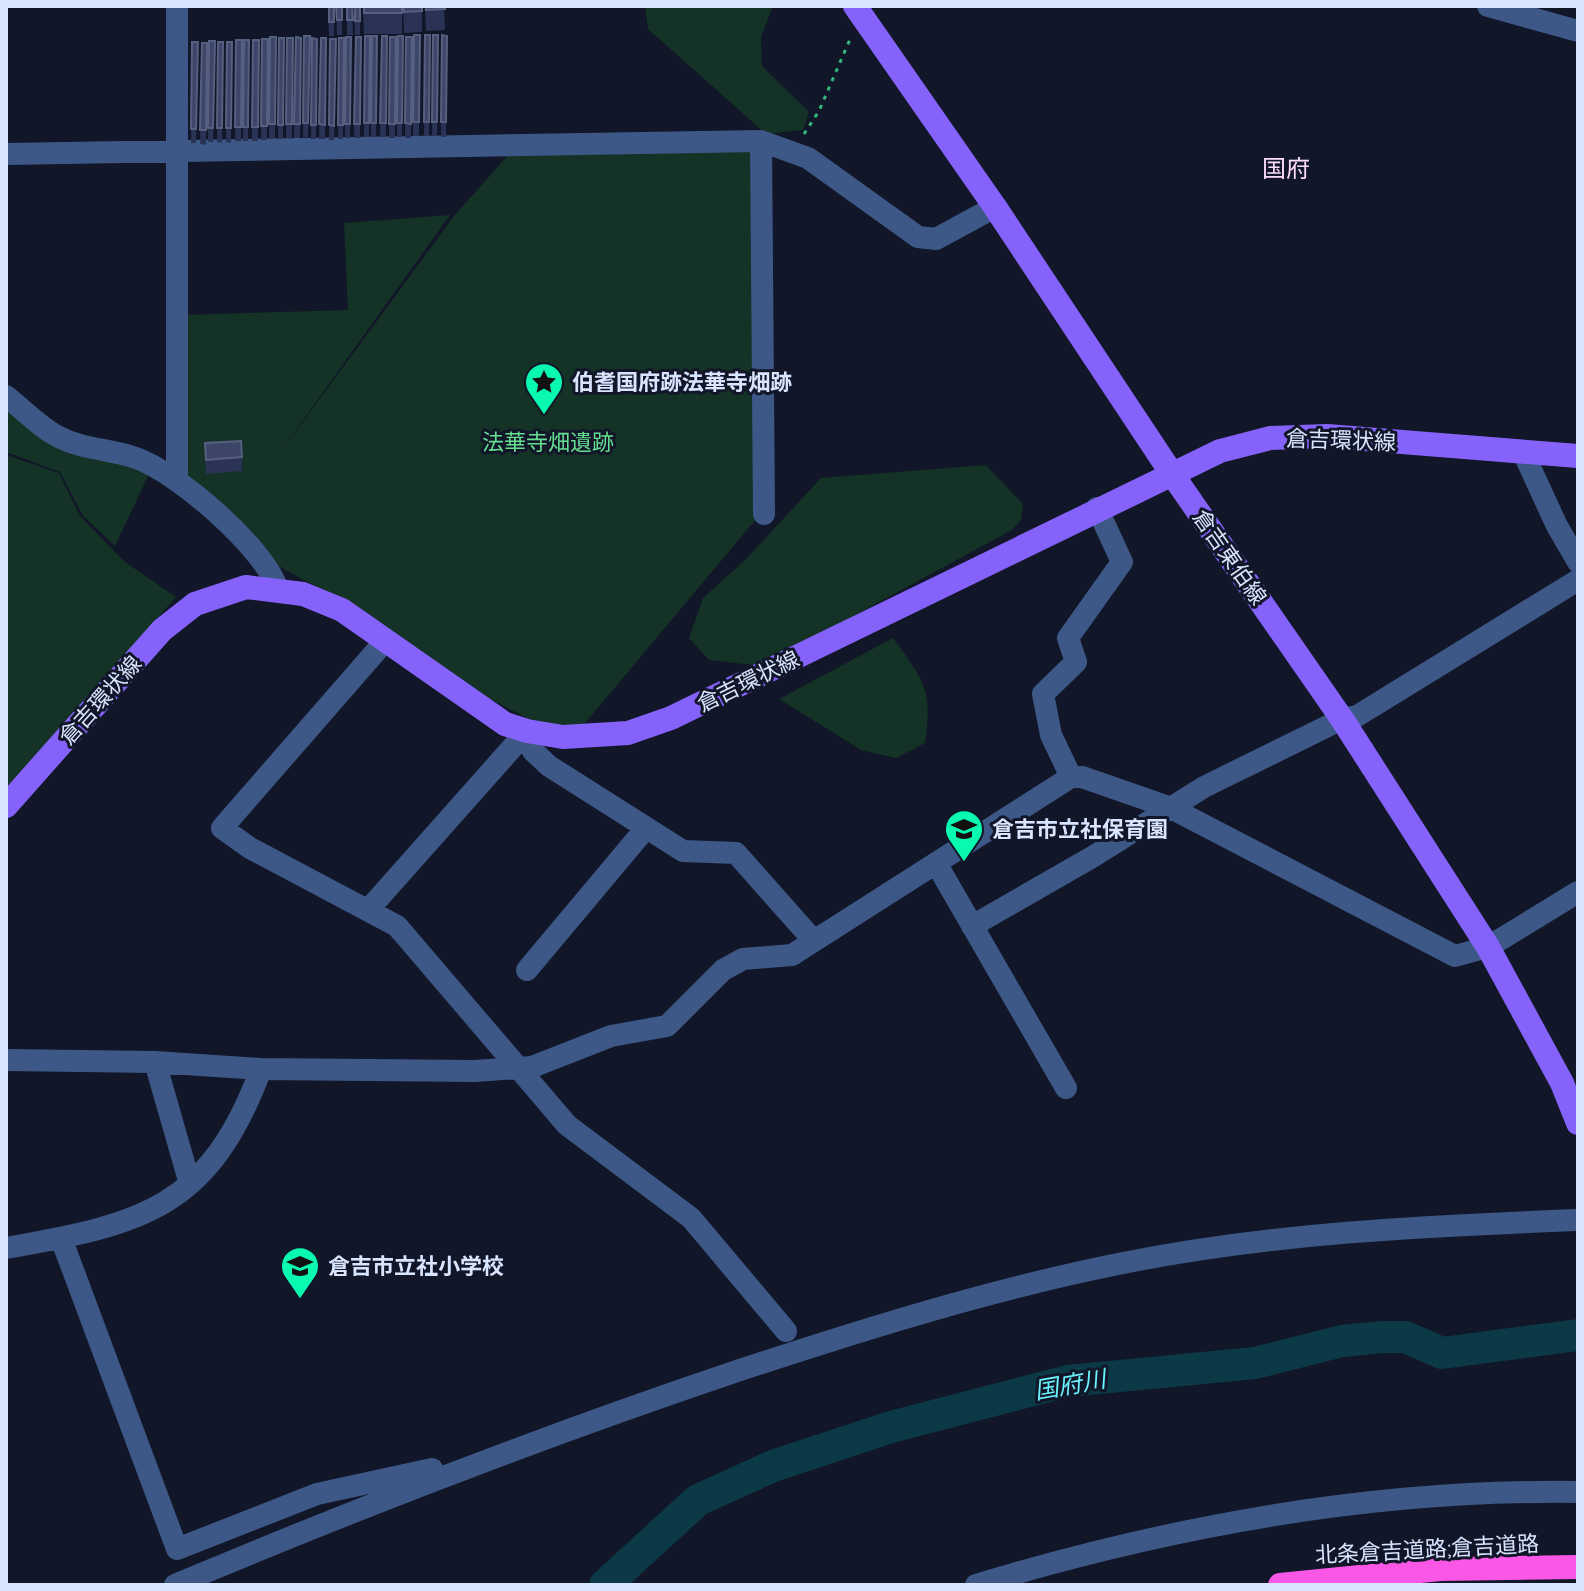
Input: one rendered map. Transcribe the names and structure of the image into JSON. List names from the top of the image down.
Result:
{
  "streets": {
    "highway": ["北条倉吉道路;倉吉道路"],
    "main road": ["倉吉環状線", "倉吉東伯線"]
  },
  "crossings": [
    ["倉吉環状線", "倉吉東伯線"]
  ],
  "districts": ["国府"],
  "water": ["国府川"],
  "parks": ["法華寺畑遺跡"],
  "places": {
    "place": ["伯耆国府跡法華寺畑跡"],
    "school or university": ["倉吉市立社保育園", "倉吉市立社小学校"]
  }
}
